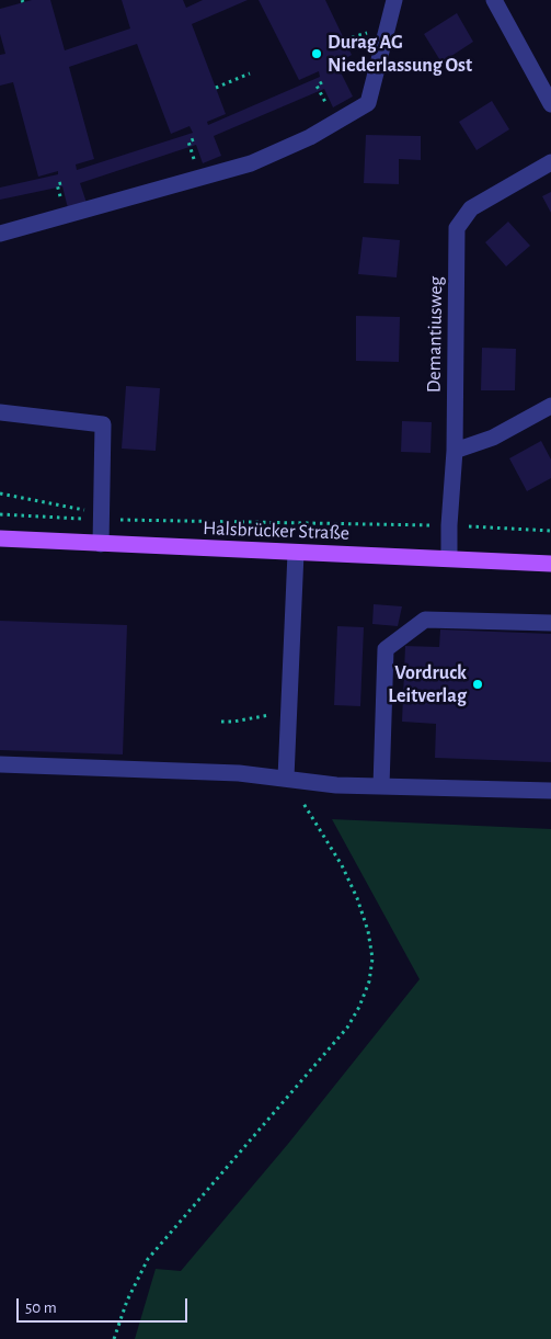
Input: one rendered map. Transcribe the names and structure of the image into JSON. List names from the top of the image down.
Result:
{
  "streets": {
    "main road": ["Halsbrücker Straße"],
    "street": ["Demantiusweg"]
  },
  "crossings": [
    ["Demantiusweg", "Halsbrücker Straße"]
  ],
  "places": ["Durag AG Niederlassung Ost", "Vordruck Leitverlag"],
  "scale_bar": "50 m"
}
